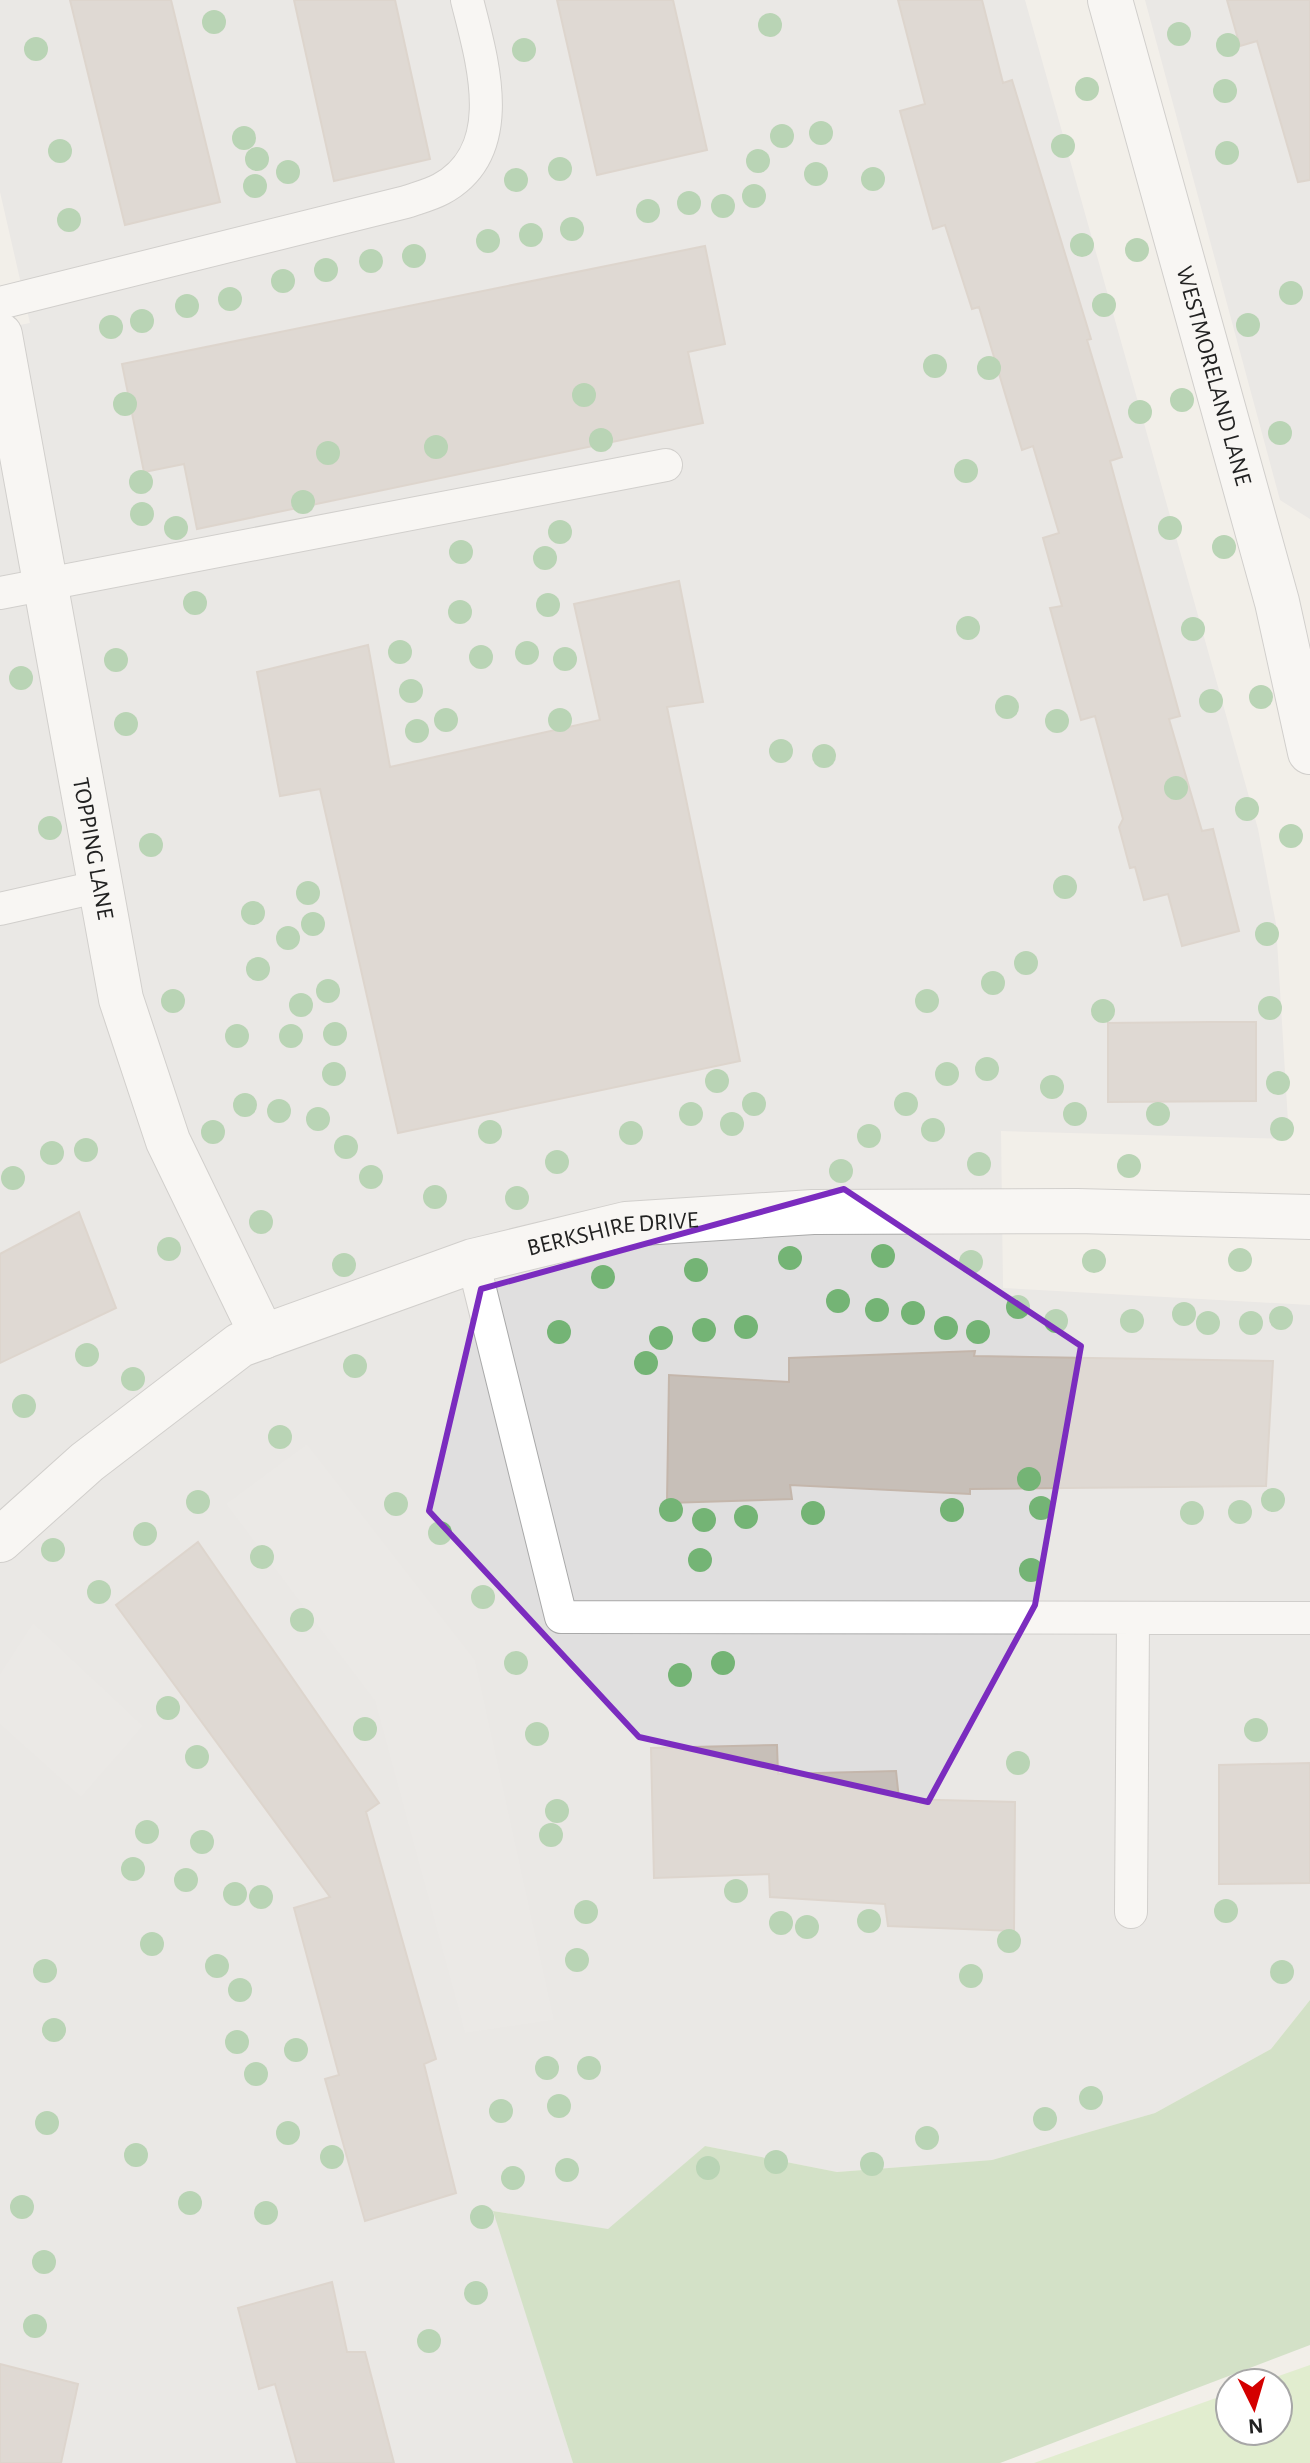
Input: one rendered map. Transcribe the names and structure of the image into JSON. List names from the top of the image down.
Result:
{
  "streets": {
    "street": ["WESTMORELAND LANE", "TOPPING LANE", "BERKSHIRE DRIVE"]
  },
  "crossings": [
    ["TOPPING LANE", "BERKSHIRE DRIVE"]
  ],
  "north": "bottom"
}
